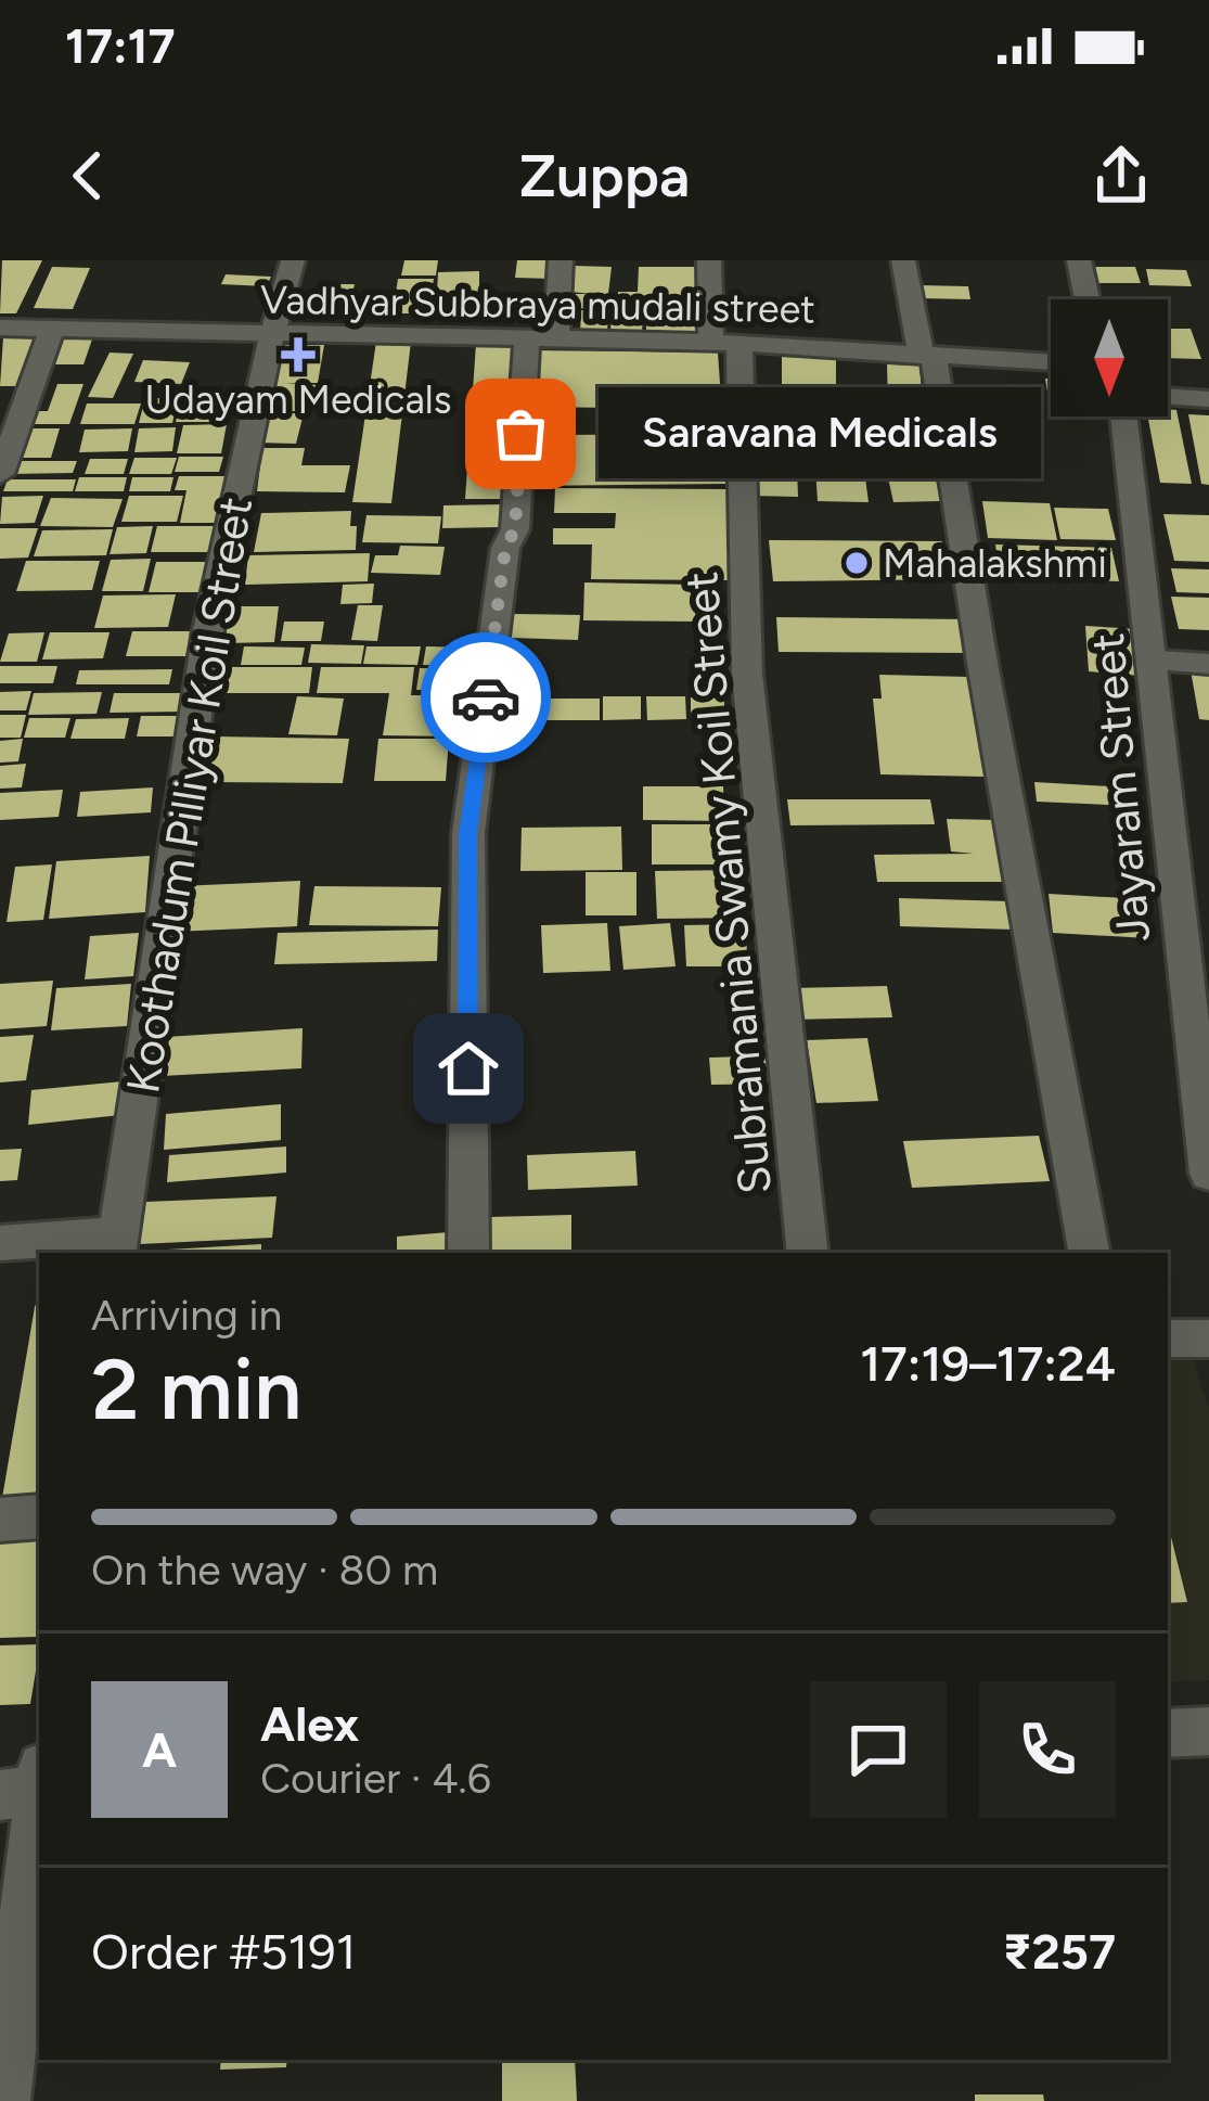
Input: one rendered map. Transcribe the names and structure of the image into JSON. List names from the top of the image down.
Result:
{
  "streets": {
    "street": [
      "Vadhyar Subbraya mudali street",
      "Jayaram Street",
      "Koothadum Pilliyar Koil Street",
      "Subramania Swamy Koil Street"
    ]
  },
  "crossings": [
    ["Vadhyar Subbraya mudali street", "Koothadum Pilliyar Koil Street"],
    ["Vadhyar Subbraya mudali street", "Subramania Swamy Koil Street"]
  ],
  "places": {
    "health": ["Udayam Medicals"],
    "other": ["Saravana Medicals", "Mahalakshmi"]
  },
  "north": "bottom",
  "page": {
    "status": "17:17",
    "header": "Zuppa",
    "bubble": "Saravana Medicals",
    "heading": ["2 min", "Arriving in", "17:19–17:24"],
    "panel": [
      "Alex",
      "Courier · 4.6",
      "Order #5191",
      "₹257"
    ],
    "bar": "On the way · 80 m",
    "round": "A"
  }
}
